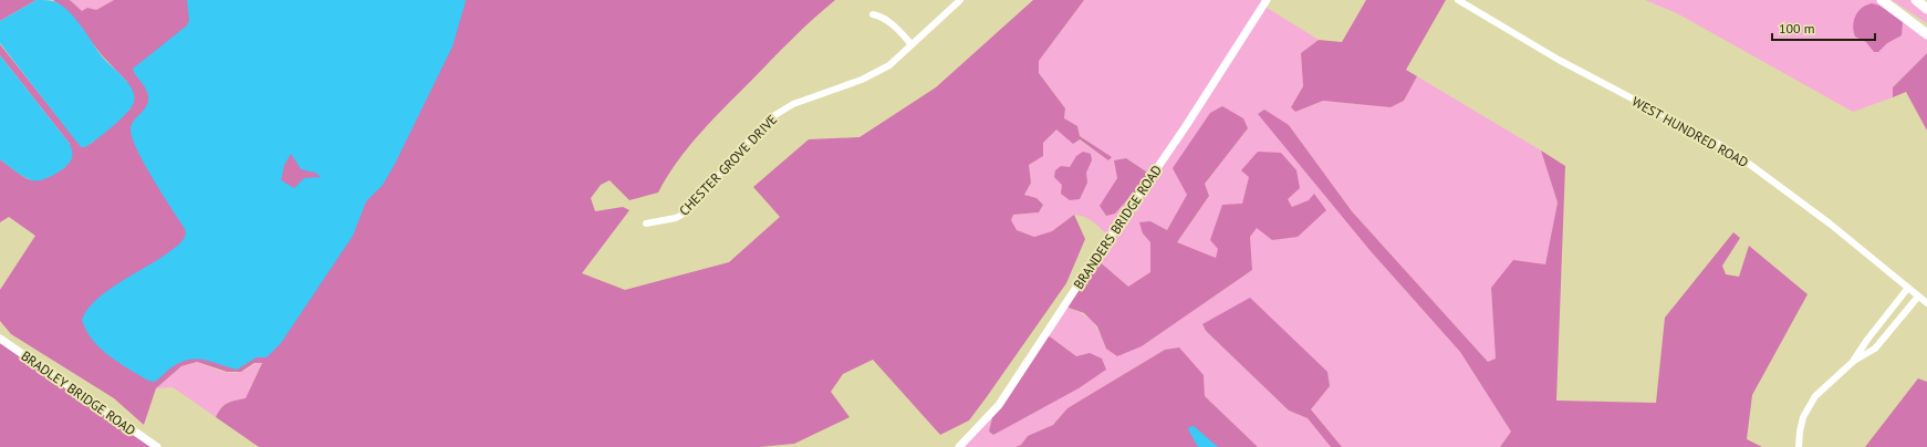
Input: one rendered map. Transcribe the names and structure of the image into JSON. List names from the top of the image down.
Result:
{
  "streets": {
    "street": [
      "WEST HUNDRED ROAD",
      "CHESTER GROVE DRIVE",
      "BRANDERS BRIDGE ROAD",
      "BRADLEY BRIDGE ROAD"
    ]
  },
  "scale_bar": "100 m"
}
